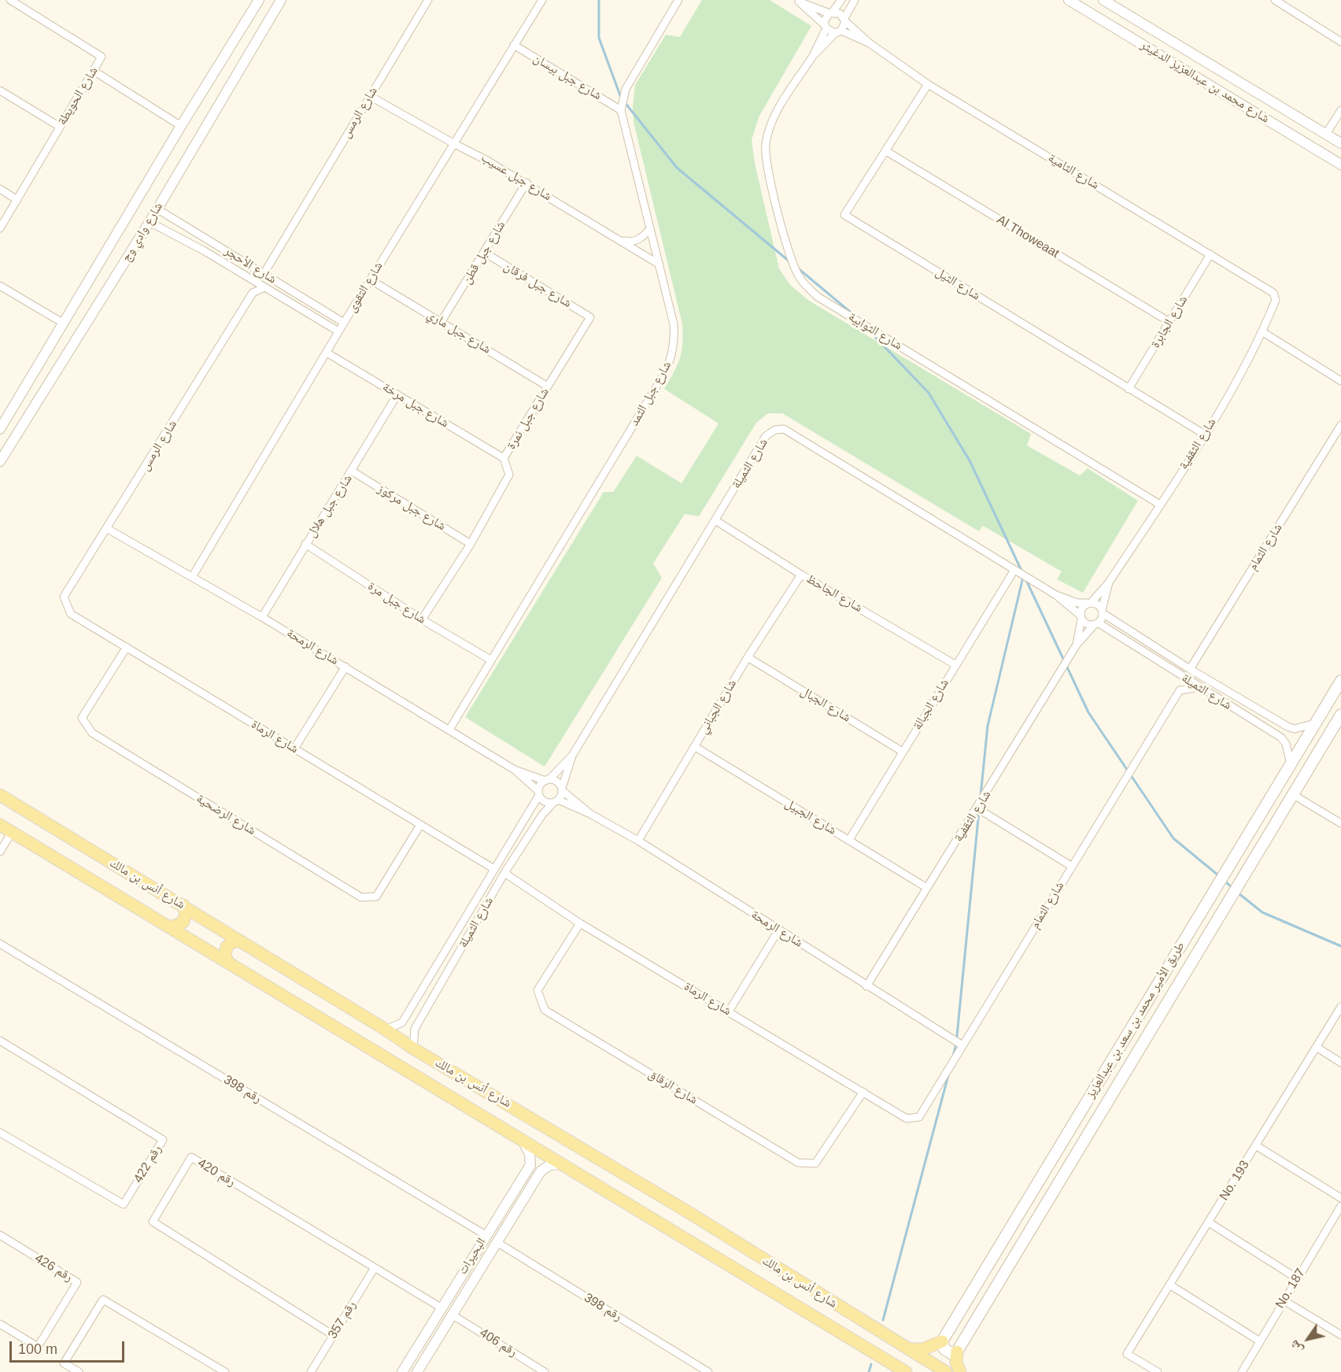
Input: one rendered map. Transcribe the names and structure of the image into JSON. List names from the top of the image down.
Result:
{
  "streets": {
    "main road": ["شارع أنس بن مالك", "طريق الأمير محمد بن سعد بن عبدالعزيز"],
    "street": [
      "شارع جبل بيسان",
      "شارع محمد بن عبدالعزيز الدغيثر",
      "شارع الحويطة",
      "شارع الرمس",
      "شارع الثامية",
      "شارع جبل عسيب",
      "شارع وادي وج",
      "Al Thoweaat",
      "شارع جبل قطن",
      "شارع الأحجر",
      "شارع الثيل",
      "شارع جبل فرقان",
      "شارع التقوى",
      "شارع الجابرة",
      "شارع الثوابية",
      "شارع جبل ماري",
      "شارع جبل الثمد",
      "شارع جبل مرخة",
      "شارع جبل نمرة",
      "شارع الثقفية",
      "شارع الثميلة",
      "شارع جبل هلال",
      "شارع جبل مركوز",
      "شارع الثمام",
      "شارع الجاحظ",
      "شارع جبل مرة",
      "شارع الرمحة",
      "شارع الجبال",
      "شارع الجبالة",
      "شارع الجباني",
      "شارع الرماة",
      "شارع الرضحية",
      "شارع الجبيل",
      "شارع الرقاق",
      "رقم 398",
      "رقم 422",
      "رقم 420",
      "No. 193",
      "البحيرات",
      "رقم 426",
      "No. 187",
      "رقم 357",
      "رقم 406"
    ]
  },
  "crossings": [
    ["شارع جبل بيسان", "شارع التقوى"],
    ["شارع جبل بيسان", "شارع جبل الثمد"],
    ["شارع الرمس", "شارع جبل عسيب"],
    ["شارع الرمس", "شارع الأحجر"],
    ["شارع الرمس", "شارع الرمحة"],
    ["شارع الرمس", "شارع الرماة"],
    ["شارع الثامية", "شارع الثيل"],
    ["شارع الثامية", "شارع الجابرة"],
    ["شارع الثامية", "شارع الثقفية"],
    ["شارع جبل عسيب", "شارع جبل قطن"],
    ["شارع جبل عسيب", "شارع التقوى"],
    ["شارع جبل عسيب", "شارع جبل الثمد"],
    ["شارع وادي وج", "شارع الأحجر"],
    ["Al Thoweaat", "شارع الثيل"],
    ["Al Thoweaat", "شارع الجابرة"],
    ["شارع جبل قطن", "شارع جبل فرقان"],
    ["شارع جبل قطن", "شارع جبل ماري"],
    ["شارع الأحجر", "شارع التقوى"],
    ["شارع الثيل", "شارع الجابرة"],
    ["شارع الثيل", "شارع الثقفية"],
    ["شارع جبل فرقان", "شارع جبل نمرة"],
    ["شارع التقوى", "شارع جبل ماري"],
    ["شارع التقوى", "شارع جبل مرخة"],
    ["شارع التقوى", "شارع الرمحة"],
    ["شارع الثوابية", "شارع الثقفية"],
    ["شارع جبل ماري", "شارع جبل نمرة"],
    ["شارع جبل الثمد", "شارع جبل مرة"],
    ["شارع جبل الثمد", "شارع الرمحة"],
    ["شارع جبل مرخة", "شارع جبل نمرة"],
    ["شارع جبل مرخة", "شارع جبل هلال"],
    ["شارع جبل نمرة", "شارع جبل مركوز"],
    ["شارع جبل نمرة", "شارع جبل مرة"],
    ["شارع الثقفية", "شارع الرمحة"],
    ["شارع الثقفية", "شارع الجبيل"],
    ["شارع الثميلة", "شارع الثمام"],
    ["شارع الثميلة", "شارع الجاحظ"],
    ["شارع الثميلة", "شارع الجبالة"],
    ["شارع الثميلة", "شارع الرماة"],
    ["شارع الثميلة", "شارع أنس بن مالك"],
    ["شارع الثميلة", "طريق الأمير محمد بن سعد بن عبدالعزيز"],
    ["شارع جبل هلال", "شارع جبل مركوز"],
    ["شارع جبل هلال", "شارع جبل مرة"],
    ["شارع جبل هلال", "شارع الرمحة"],
    ["شارع الثمام", "شارع الرمحة"],
    ["شارع الثمام", "شارع الرماة"],
    ["شارع الجاحظ", "شارع الجبالة"],
    ["شارع الجاحظ", "شارع الجباني"],
    ["شارع الرمحة", "شارع الجباني"],
    ["شارع الجبال", "شارع الجبالة"],
    ["شارع الجبال", "شارع الجباني"],
    ["شارع الجبالة", "شارع الجبيل"],
    ["شارع الجباني", "شارع الجبيل"],
    ["شارع الرماة", "شارع الرضحية"],
    ["شارع الرماة", "شارع الرقاق"],
    ["شارع أنس بن مالك", "البحيرات"],
    ["رقم 398", "البحيرات"],
    ["رقم 420", "البحيرات"],
    ["رقم 420", "رقم 357"],
    ["البحيرات", "رقم 406"]
  ],
  "scale_bar": "100 m",
  "north": "bottom left"
}
